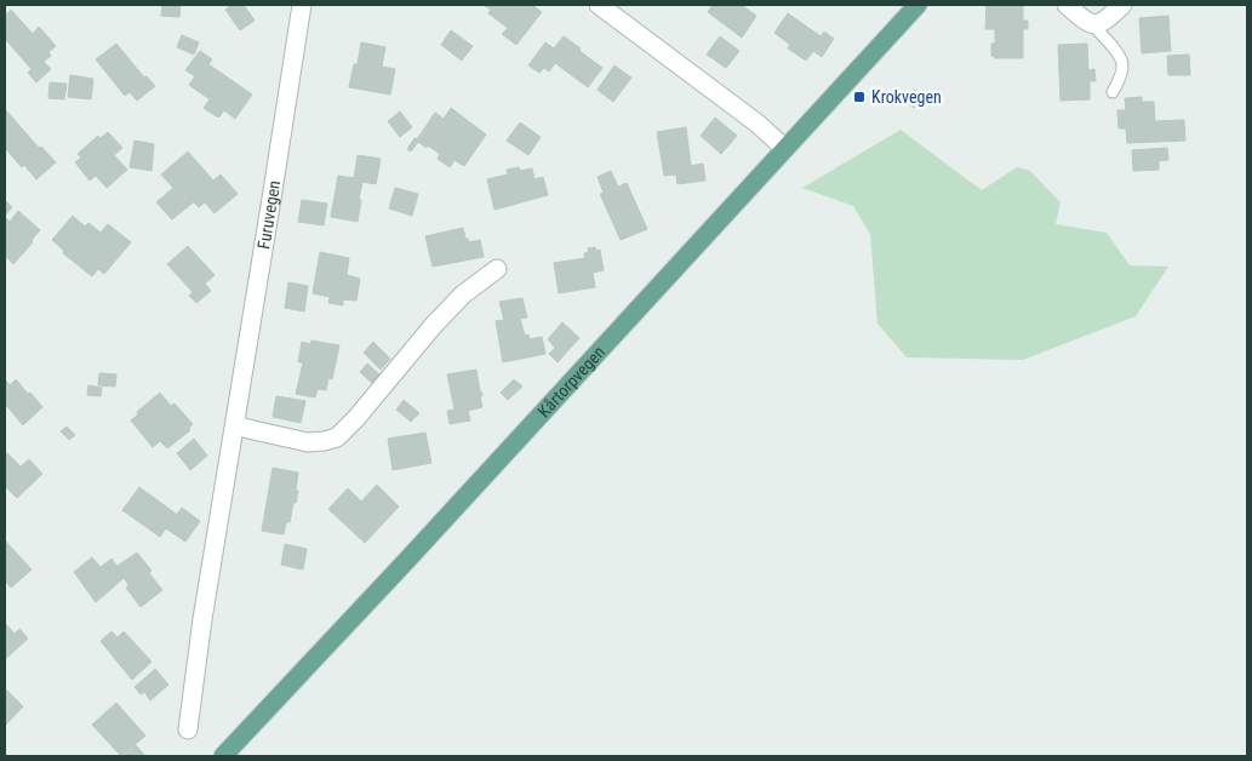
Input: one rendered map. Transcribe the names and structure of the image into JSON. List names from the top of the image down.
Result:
{
  "streets": {
    "main road": ["Kårtorpvegen"],
    "street": ["Furuvegen"]
  },
  "places": {
    "transit": ["Krokvegen"]
  }
}
